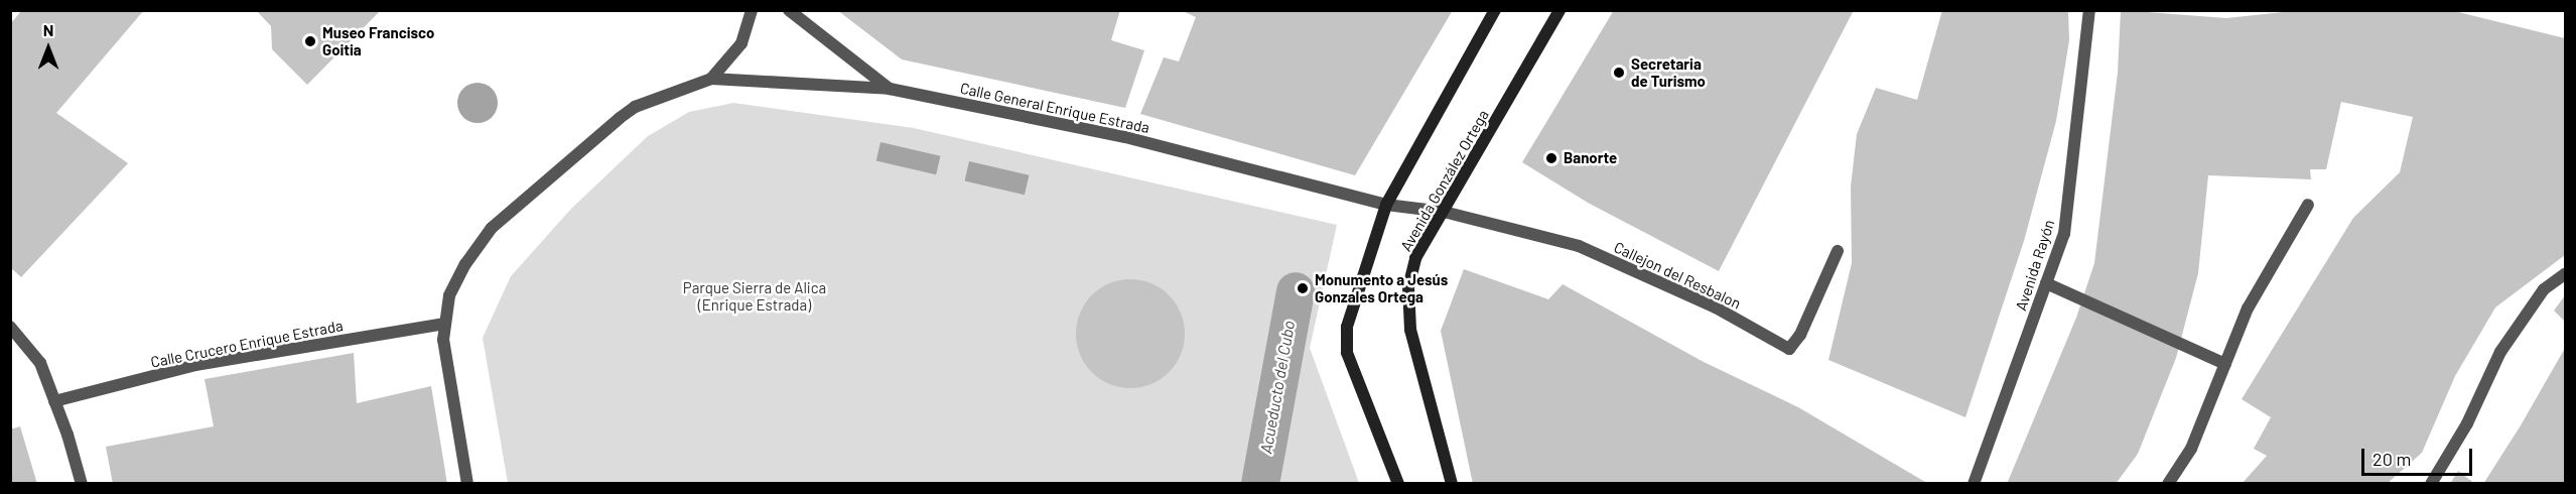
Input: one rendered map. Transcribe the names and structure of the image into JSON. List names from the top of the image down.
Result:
{
  "streets": {
    "street": [
      "Calle General Enrique Estrada",
      "Avenida González Ortega",
      "Avenida Rayón",
      "Callejon del Resbalon",
      "Calle Crucero Enrique Estrada"
    ]
  },
  "crossings": [
    ["Calle General Enrique Estrada", "Avenida González Ortega"],
    ["Calle General Enrique Estrada", "Callejon del Resbalon"],
    ["Calle General Enrique Estrada", "Calle Crucero Enrique Estrada"],
    ["Avenida González Ortega", "Callejon del Resbalon"]
  ],
  "water": ["Acueducto del Cubo"],
  "parks": ["Parque Sierra de Alica (Enrique Estrada)"],
  "places": [
    "Museo Francisco Goitia",
    "Secretaria de Turismo",
    "Banorte",
    "Monumento a Jesús Gonzales Ortega"
  ],
  "scale_bar": "20 m",
  "north": "top"
}
